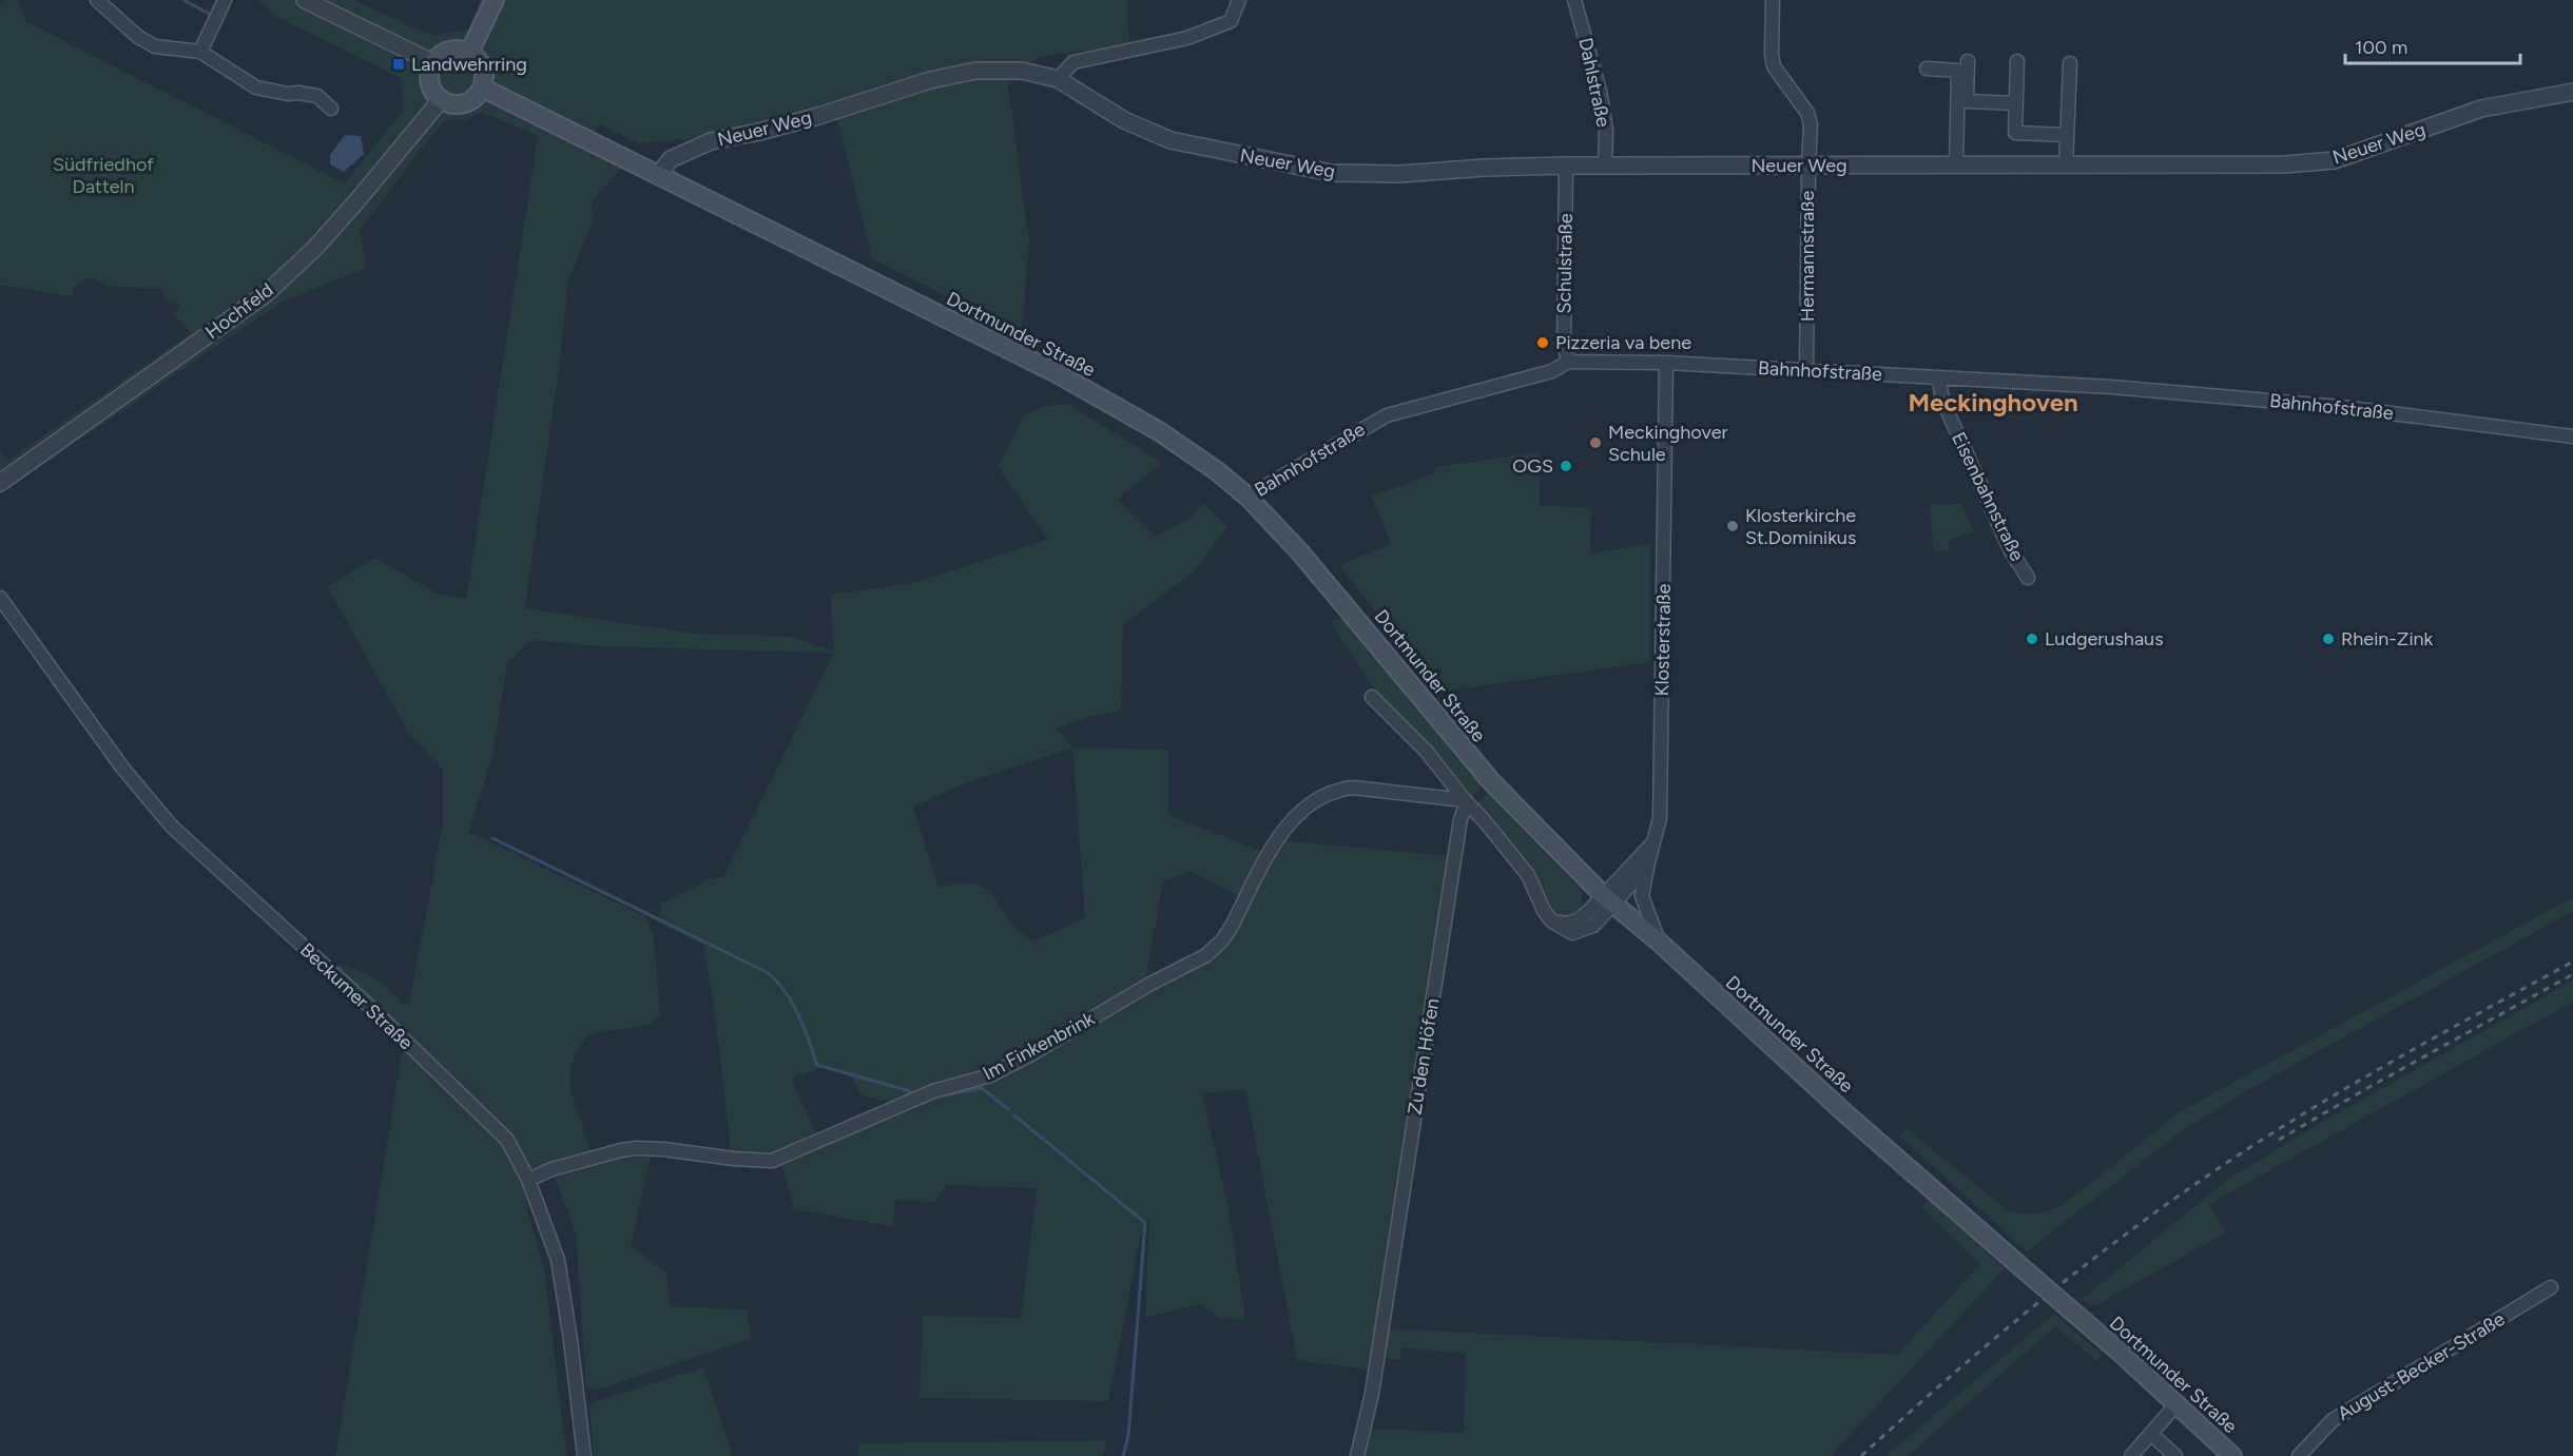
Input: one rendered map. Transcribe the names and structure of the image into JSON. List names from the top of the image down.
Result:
{
  "streets": {
    "main road": ["Dortmunder Straße"],
    "street": [
      "Dahlstraße",
      "Neuer Weg",
      "Hermannstraße",
      "Schulstraße",
      "Hochfeld",
      "Bahnhofstraße",
      "Eisenbahnstraße",
      "Klosterstraße",
      "Beckumer Straße",
      "Im Finkenbrink",
      "Zu den Höfen",
      "August-Becker-Straße"
    ]
  },
  "crossings": [
    ["Dahlstraße", "Neuer Weg"],
    ["Neuer Weg", "Hermannstraße"],
    ["Neuer Weg", "Schulstraße"],
    ["Neuer Weg", "Dortmunder Straße"],
    ["Hermannstraße", "Bahnhofstraße"],
    ["Schulstraße", "Bahnhofstraße"],
    ["Hochfeld", "Dortmunder Straße"],
    ["Dortmunder Straße", "Bahnhofstraße"],
    ["Dortmunder Straße", "Klosterstraße"],
    ["Bahnhofstraße", "Eisenbahnstraße"],
    ["Bahnhofstraße", "Klosterstraße"],
    ["Beckumer Straße", "Im Finkenbrink"],
    ["Im Finkenbrink", "Zu den Höfen"]
  ],
  "districts": ["Meckinghoven"],
  "parks": ["Südfriedhof Datteln"],
  "places": {
    "transit": ["Landwehrring"],
    "other": [
      "Pizzeria va bene",
      "Meckinghover Schule",
      "OGS",
      "Klosterkirche St.Dominikus",
      "Ludgerushaus",
      "Rhein-Zink"
    ]
  },
  "scale_bar": "100 m"
}
